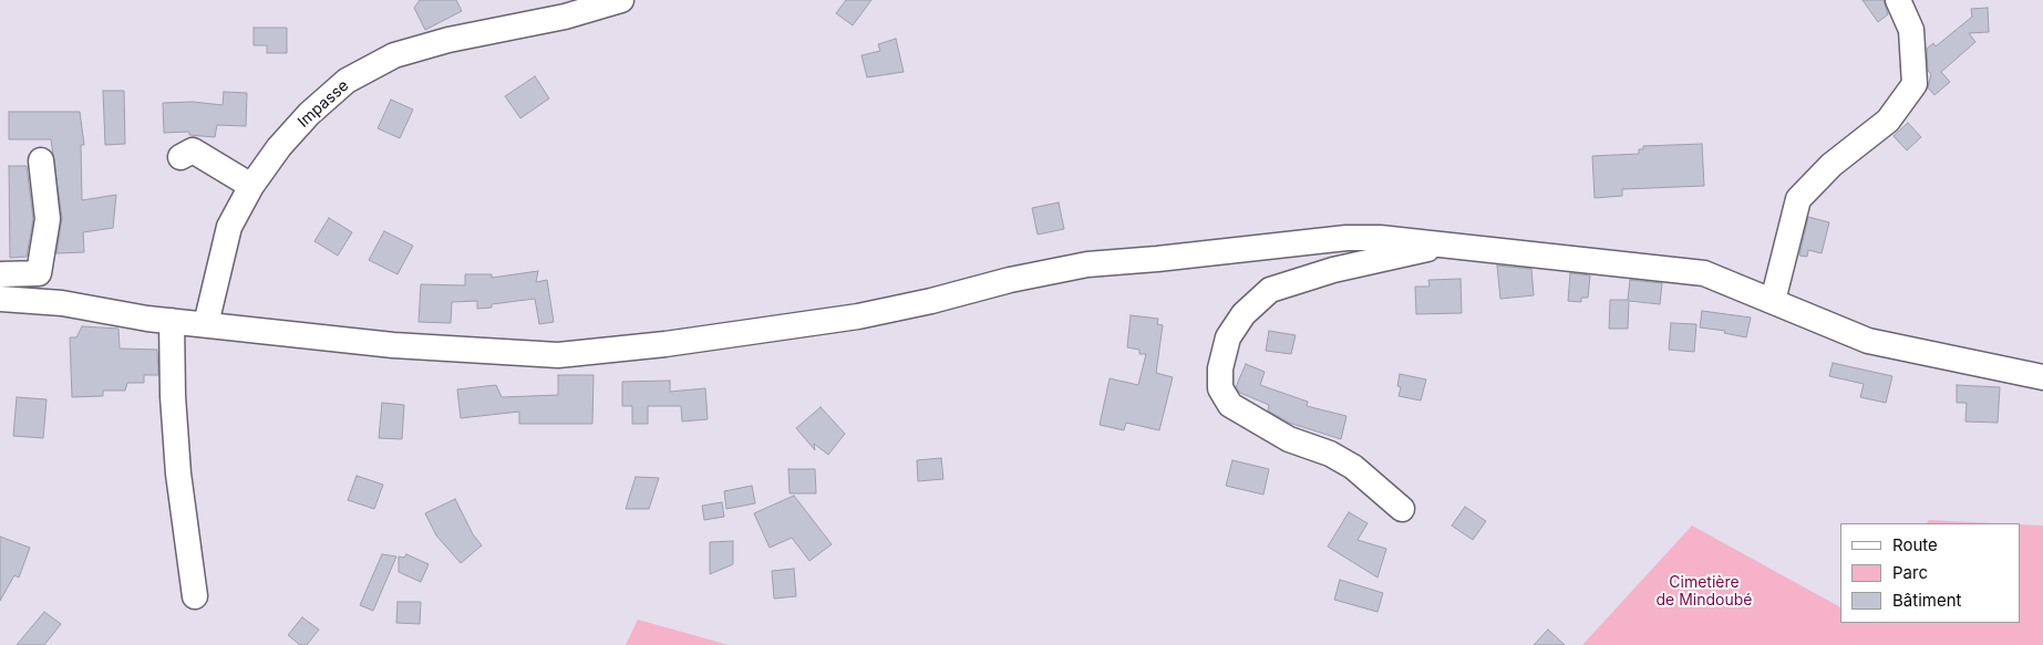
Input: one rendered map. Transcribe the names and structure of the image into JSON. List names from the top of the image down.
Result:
{
  "streets": {
    "street": ["Impasse"]
  },
  "parks": ["Cimetière de Mindoubé"],
  "legend": ["Route", "Parc", "Bâtiment"]
}
